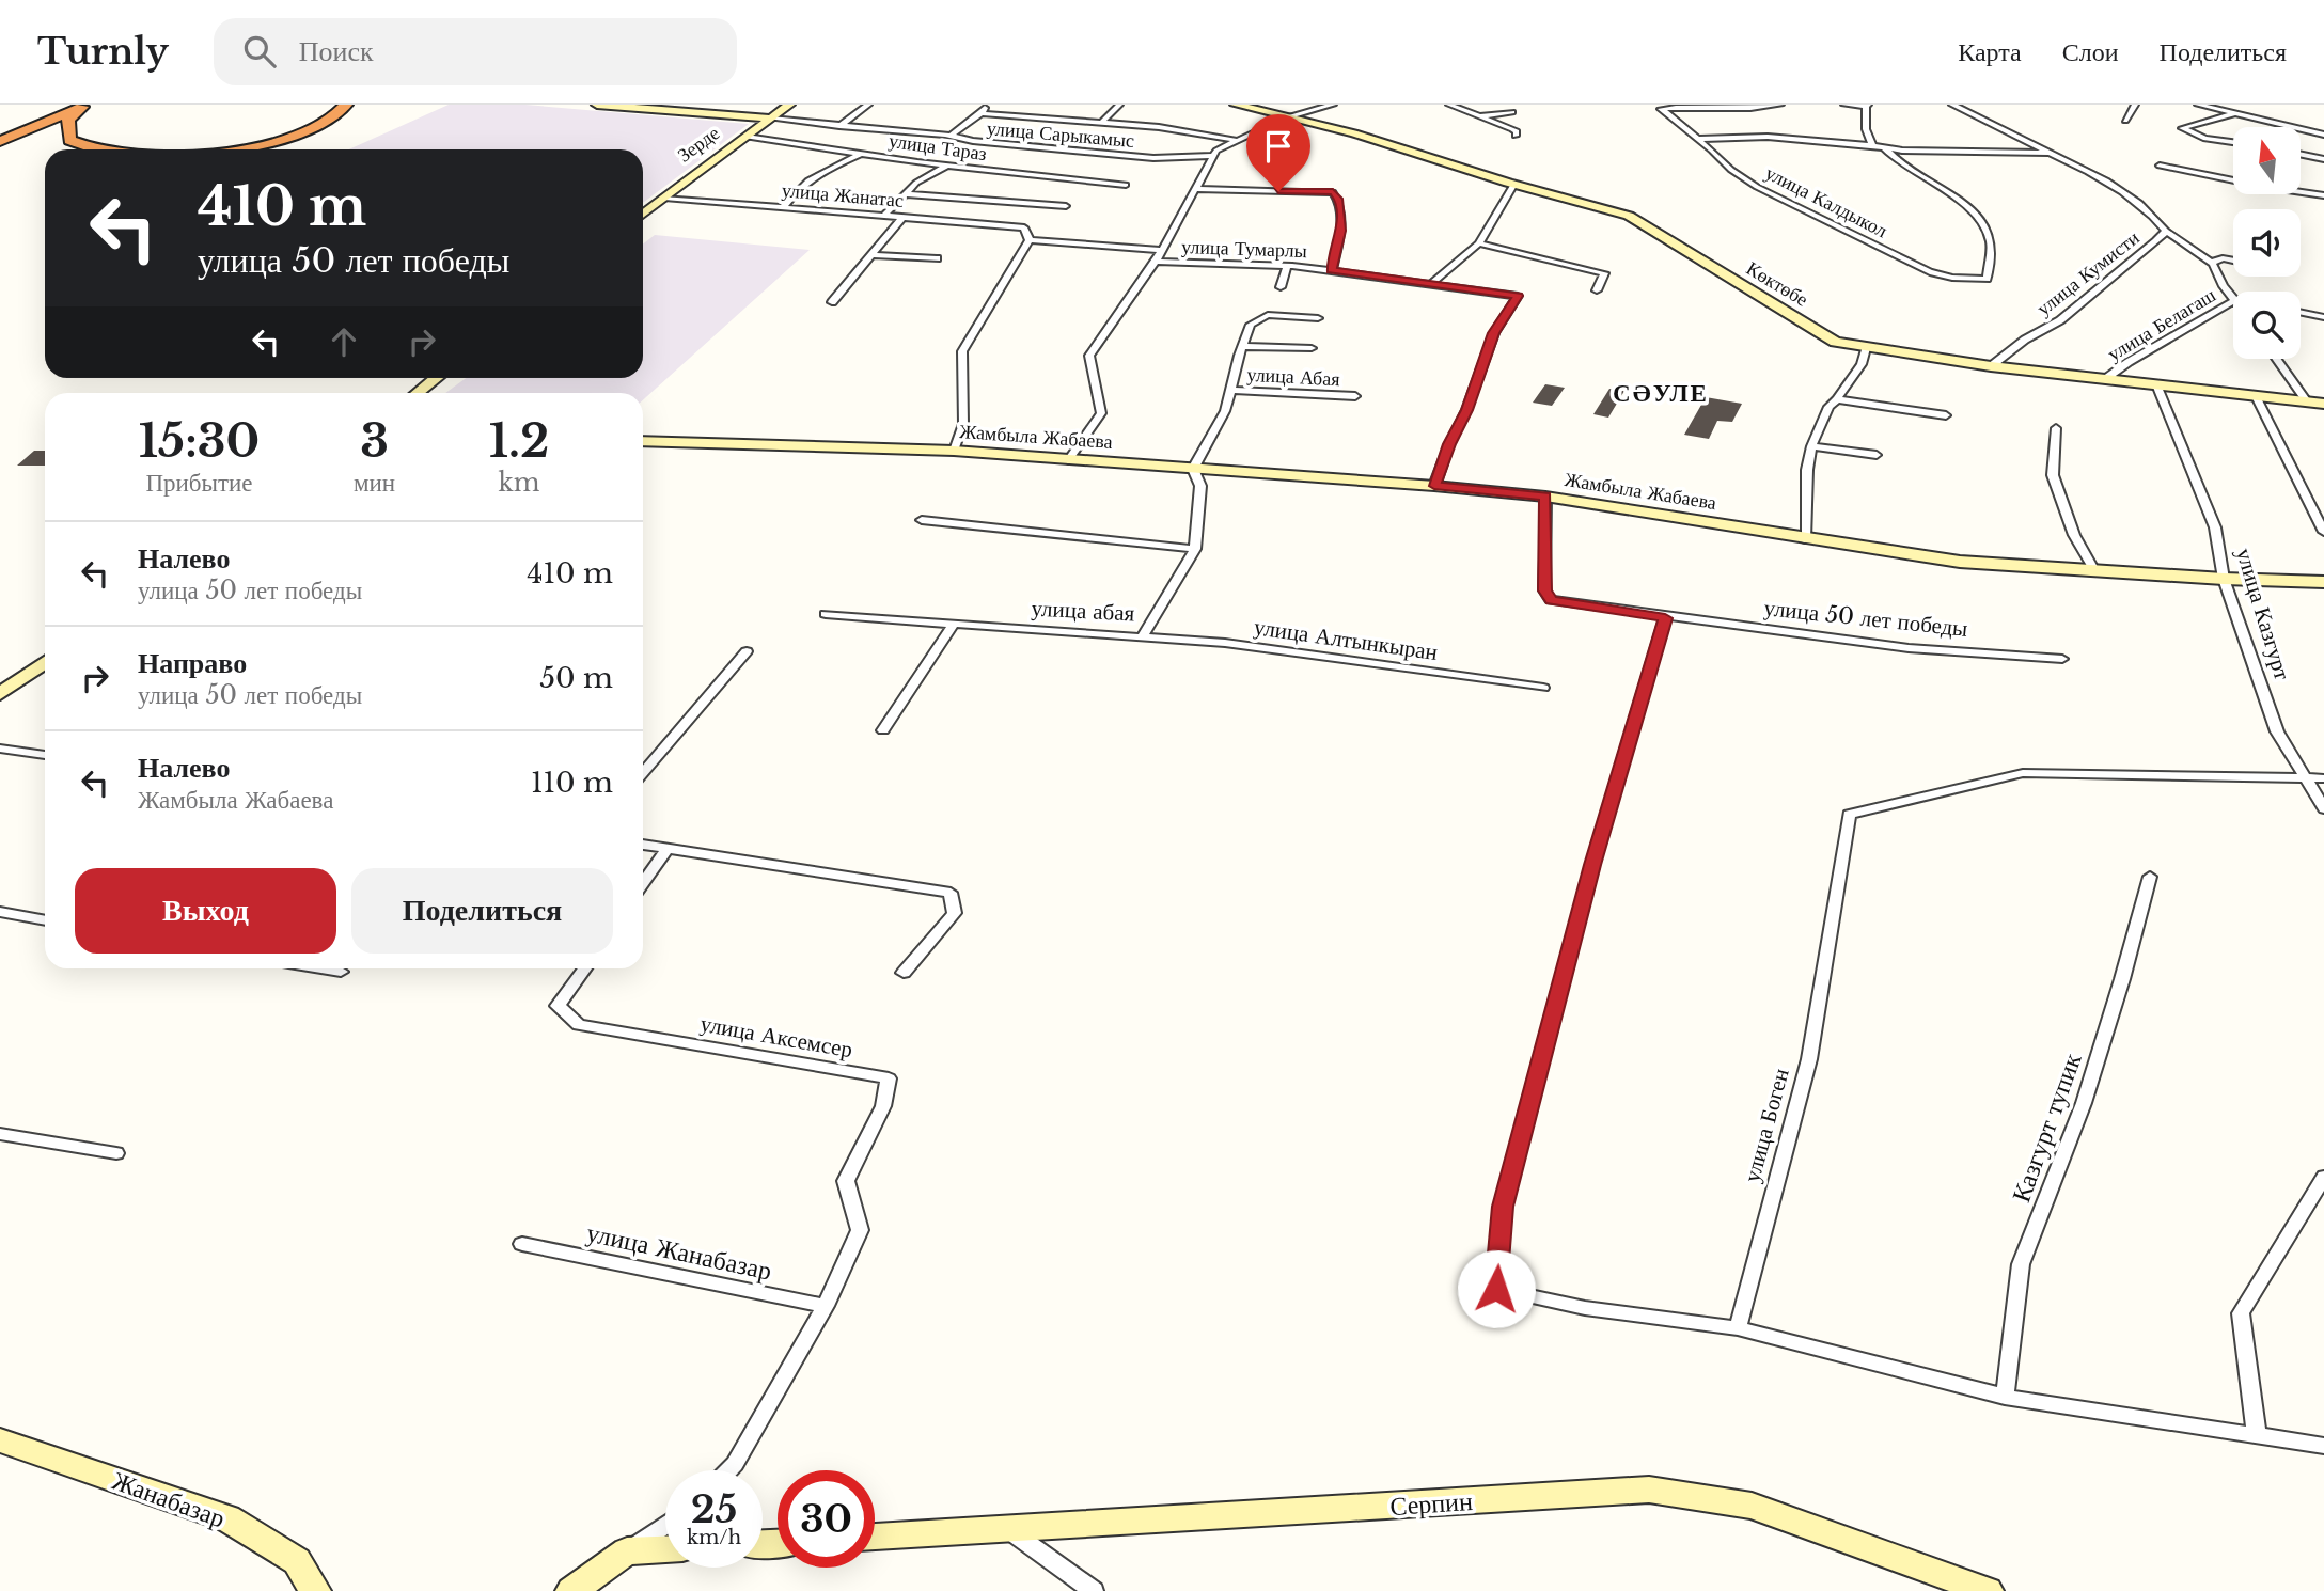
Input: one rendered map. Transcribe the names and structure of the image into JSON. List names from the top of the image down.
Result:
{
  "streets": {
    "street": [
      "улица Сарыкамыс",
      "Зерде",
      "улица Тараз",
      "улица Жанатас",
      "улица Калдыкол",
      "улица Тумарлы",
      "улица Кумисти",
      "Көктөбе",
      "улица Белагаш",
      "улица Абая",
      "Жамбыла Жабаева",
      "улица абая",
      "улица Казгурт",
      "улица 50 лет победы",
      "улица Алтынкыран",
      "улица Аксемсер",
      "улица Боген",
      "Казгурт тупик",
      "улица Жанабазар",
      "Жанабазар",
      "Серпин"
    ]
  },
  "crossings": [
    ["улица Сарыкамыс", "Зерде"],
    ["улица Сарыкамыс", "улица Тумарлы"],
    ["Зерде", "улица Тараз"],
    ["Зерде", "улица Жанатас"],
    ["улица Жанатас", "улица Тумарлы"],
    ["улица Тумарлы", "Жамбыла Жабаева"],
    ["улица Кумисти", "Көктөбе"],
    ["улица Кумисти", "улица Белагаш"],
    ["Көктөбе", "улица Белагаш"],
    ["Көктөбе", "улица Казгурт"],
    ["Жамбыла Жабаева", "улица Казгурт"],
    ["Жамбыла Жабаева", "улица 50 лет победы"],
    ["улица абая", "улица Алтынкыран"],
    ["улица Казгурт", "улица Боген"],
    ["улица Аксемсер", "улица Жанабазар"]
  ],
  "districts": ["СӘУЛЕ"],
  "north": "top",
  "page": {
    "header": "Turnly",
    "search": "Поиск",
    "nav": ["Карта", "Слои", "Поделиться"],
    "turn": ["410 m", "улица 50 лет победы"],
    "eta": [
      "15:30",
      "Прибытие",
      "3",
      "мин",
      "1.2",
      "km"
    ],
    "list": [
      {
        "name": "Налево",
        "note": "улица 50 лет победы",
        "value": "410 m"
      },
      {
        "name": "Направо",
        "note": "улица 50 лет победы",
        "value": "50 m"
      },
      {
        "name": "Налево",
        "note": "Жамбыла Жабаева",
        "value": "110 m"
      }
    ],
    "buttons": ["Выход", "Поделиться"],
    "speed": "25 km/h",
    "limit": "30"
  }
}
